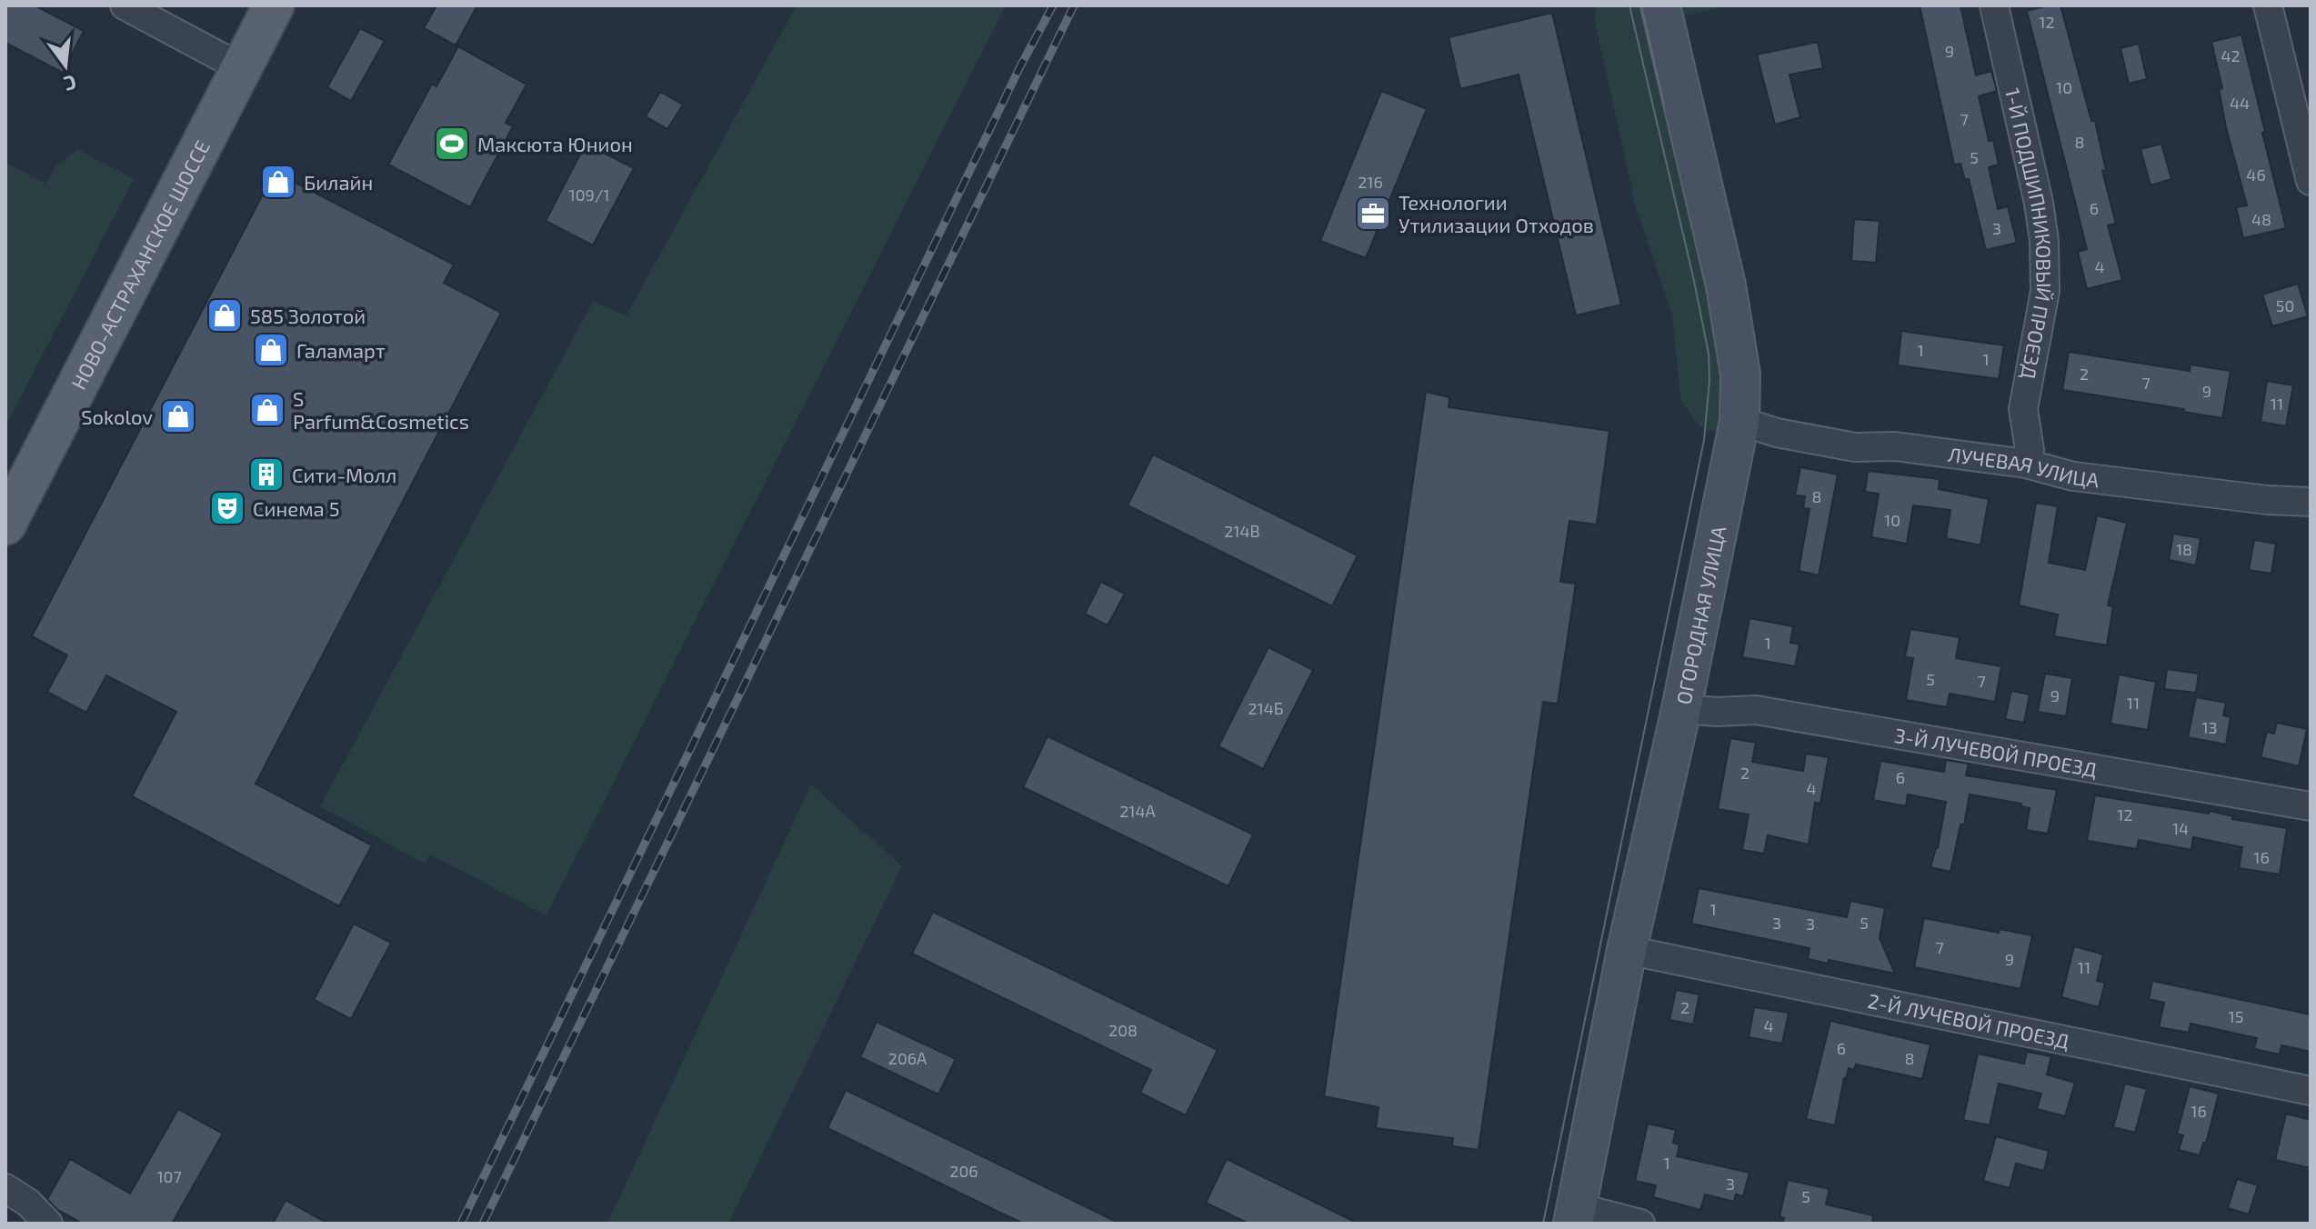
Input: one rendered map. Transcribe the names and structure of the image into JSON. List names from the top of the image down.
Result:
{
  "streets": {
    "main road": ["НОВО-АСТРАХАНСКОЕ ШОССЕ"],
    "street": [
      "1-Й ПОДШИПНИКОВЫЙ ПРОЕЗД",
      "ЛУЧЕВАЯ УЛИЦА",
      "ОГОРОДНАЯ УЛИЦА",
      "3-Й ЛУЧЕВОЙ ПРОЕЗД",
      "2-Й ЛУЧЕВОЙ ПРОЕЗД"
    ]
  },
  "crossings": [
    ["1-Й ПОДШИПНИКОВЫЙ ПРОЕЗД", "ЛУЧЕВАЯ УЛИЦА"],
    ["ЛУЧЕВАЯ УЛИЦА", "ОГОРОДНАЯ УЛИЦА"],
    ["ОГОРОДНАЯ УЛИЦА", "3-Й ЛУЧЕВОЙ ПРОЕЗД"],
    ["ОГОРОДНАЯ УЛИЦА", "2-Й ЛУЧЕВОЙ ПРОЕЗД"]
  ],
  "places": {
    "sports": ["Максюта Юнион"],
    "shop": [
      "Билайн",
      "585 Золотой",
      "Галамарт",
      "S Parfum&Cosmetics",
      "Sokolov"
    ],
    "office": ["Технологии Утилизации Отходов"],
    "building": ["Сити-Молл"],
    "theatre": ["Синема 5"]
  },
  "house_numbers": [
    "12",
    "9",
    "42",
    "10",
    "44",
    "7",
    "8",
    "5",
    "46",
    "216",
    "109/1",
    "6",
    "48",
    "3",
    "4",
    "50",
    "1",
    "1",
    "2",
    "7",
    "9",
    "11",
    "8",
    "10",
    "214В",
    "18",
    "1",
    "5",
    "7",
    "9",
    "11",
    "214Б",
    "13",
    "2",
    "6",
    "4",
    "214А",
    "12",
    "14",
    "16",
    "1",
    "3",
    "5",
    "3",
    "7",
    "9",
    "11",
    "2",
    "15",
    "4",
    "208",
    "6",
    "206А",
    "8",
    "16",
    "1",
    "206",
    "107",
    "3",
    "5"
  ],
  "north": "bottom"
}
